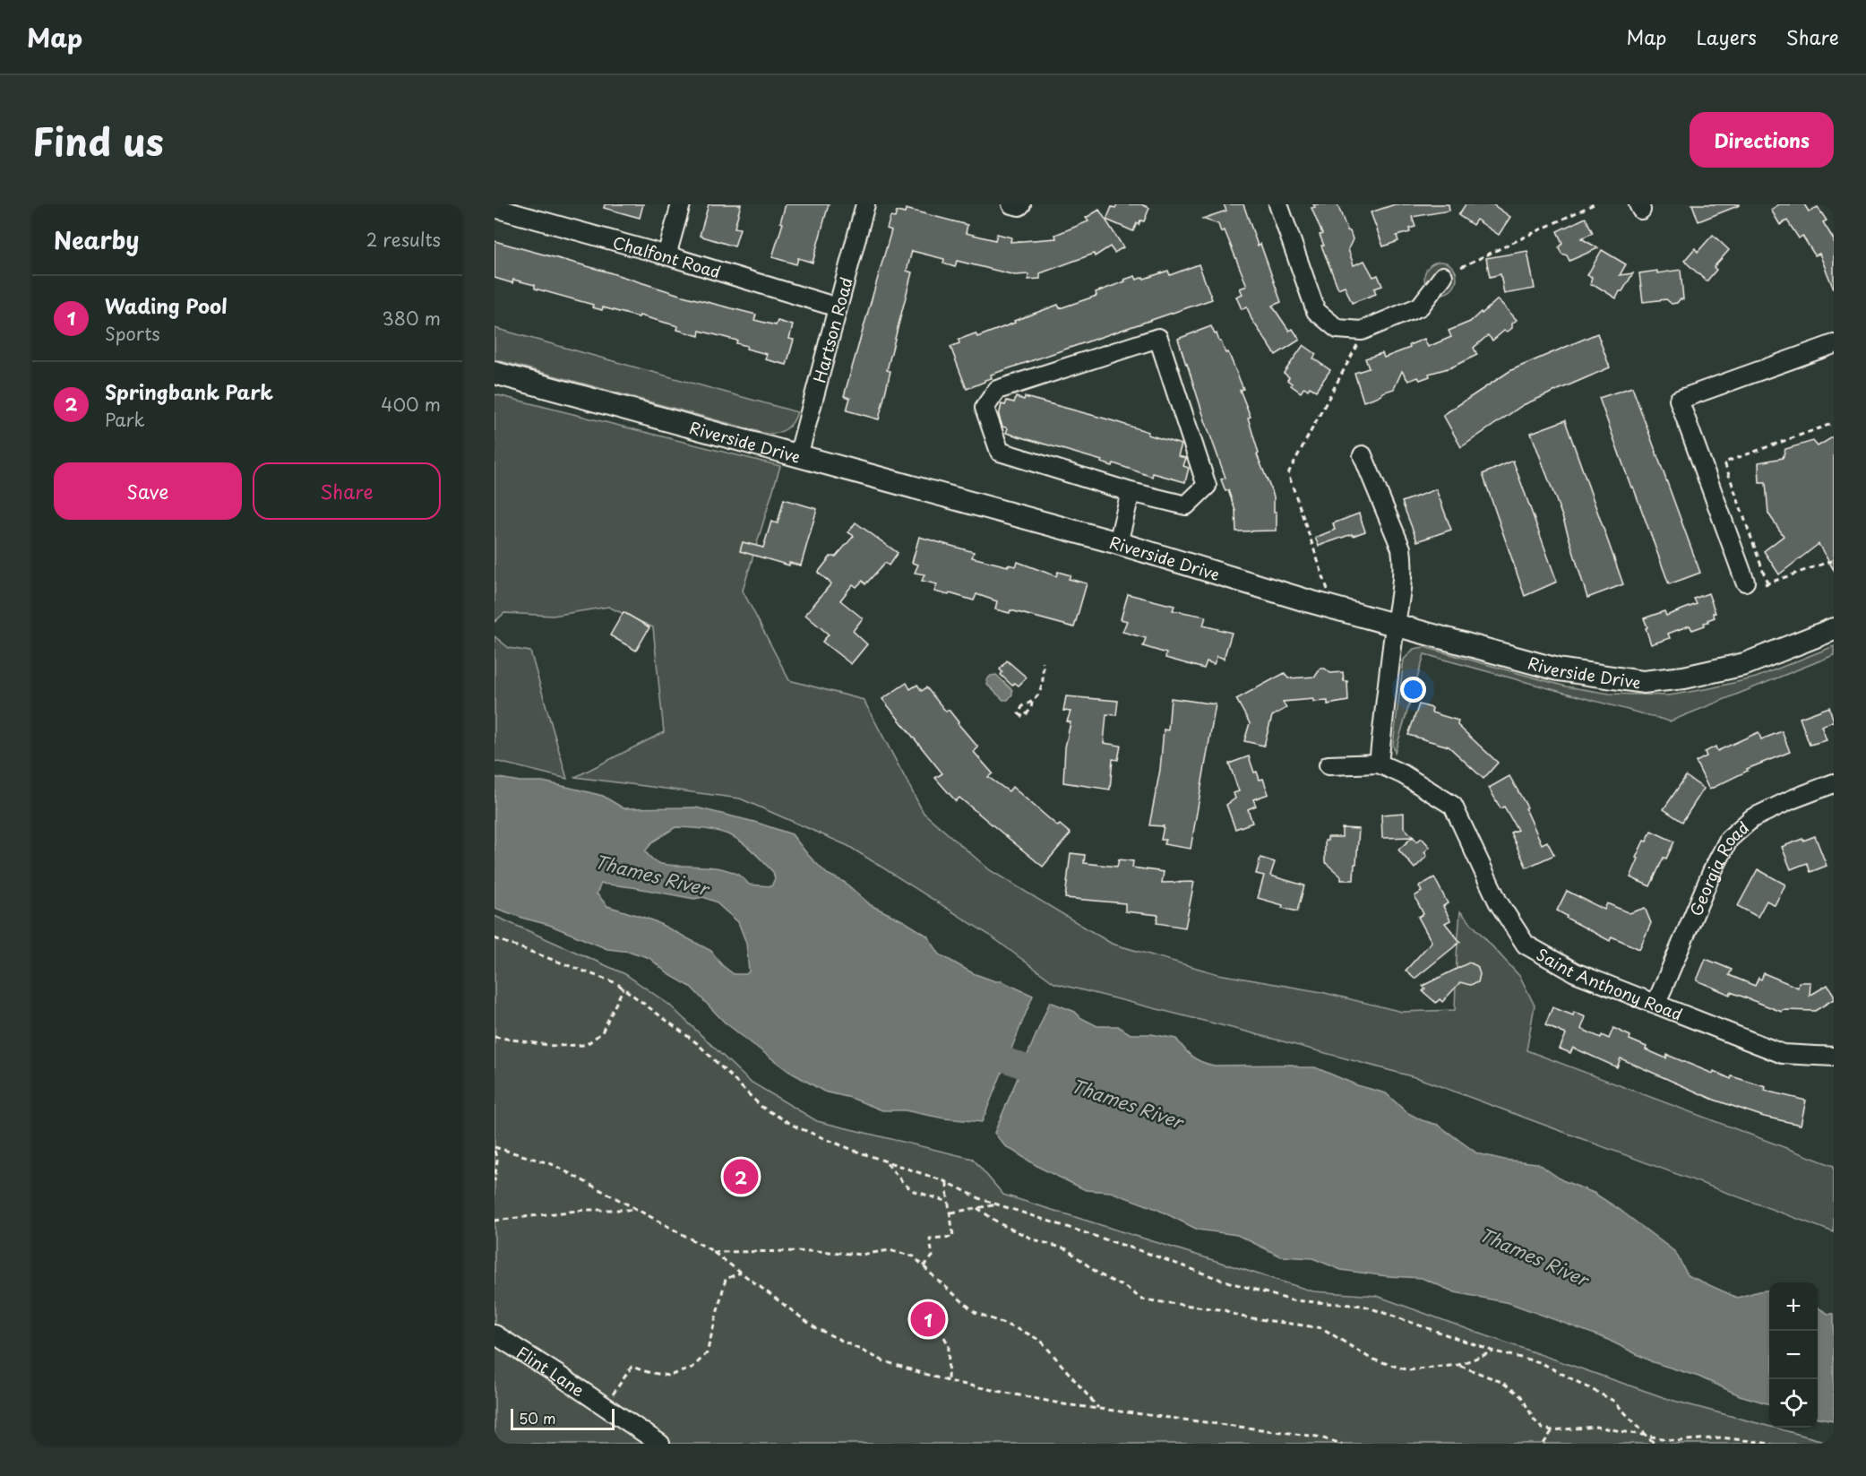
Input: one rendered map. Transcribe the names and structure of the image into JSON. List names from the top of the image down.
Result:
{
  "streets": {
    "main road": ["Riverside Drive"],
    "street": [
      "Chalfont Road",
      "Hartson Road",
      "Georgia Road",
      "Saint Anthony Road",
      "Flint Lane"
    ]
  },
  "crossings": [
    ["Chalfont Road", "Hartson Road"],
    ["Hartson Road", "Riverside Drive"],
    ["Georgia Road", "Saint Anthony Road"]
  ],
  "water": ["Thames River"],
  "scale_bar": "50 m",
  "page": {
    "header": "Map",
    "nav": ["Map", "Layers", "Share"],
    "title": "Find us",
    "buttons": [
      "Directions",
      ["Save", "Share"]
    ],
    "heading": ["Nearby", "2 results"],
    "list": [
      {
        "mark": "1",
        "name": "Wading Pool",
        "note": "Sports",
        "value": "380 m"
      },
      {
        "mark": "2",
        "name": "Springbank Park",
        "note": "Park",
        "value": "400 m"
      }
    ],
    "pins": ["2", "1"],
    "map_buttons": ["+", "−"],
    "scale": "50 m"
  }
}
